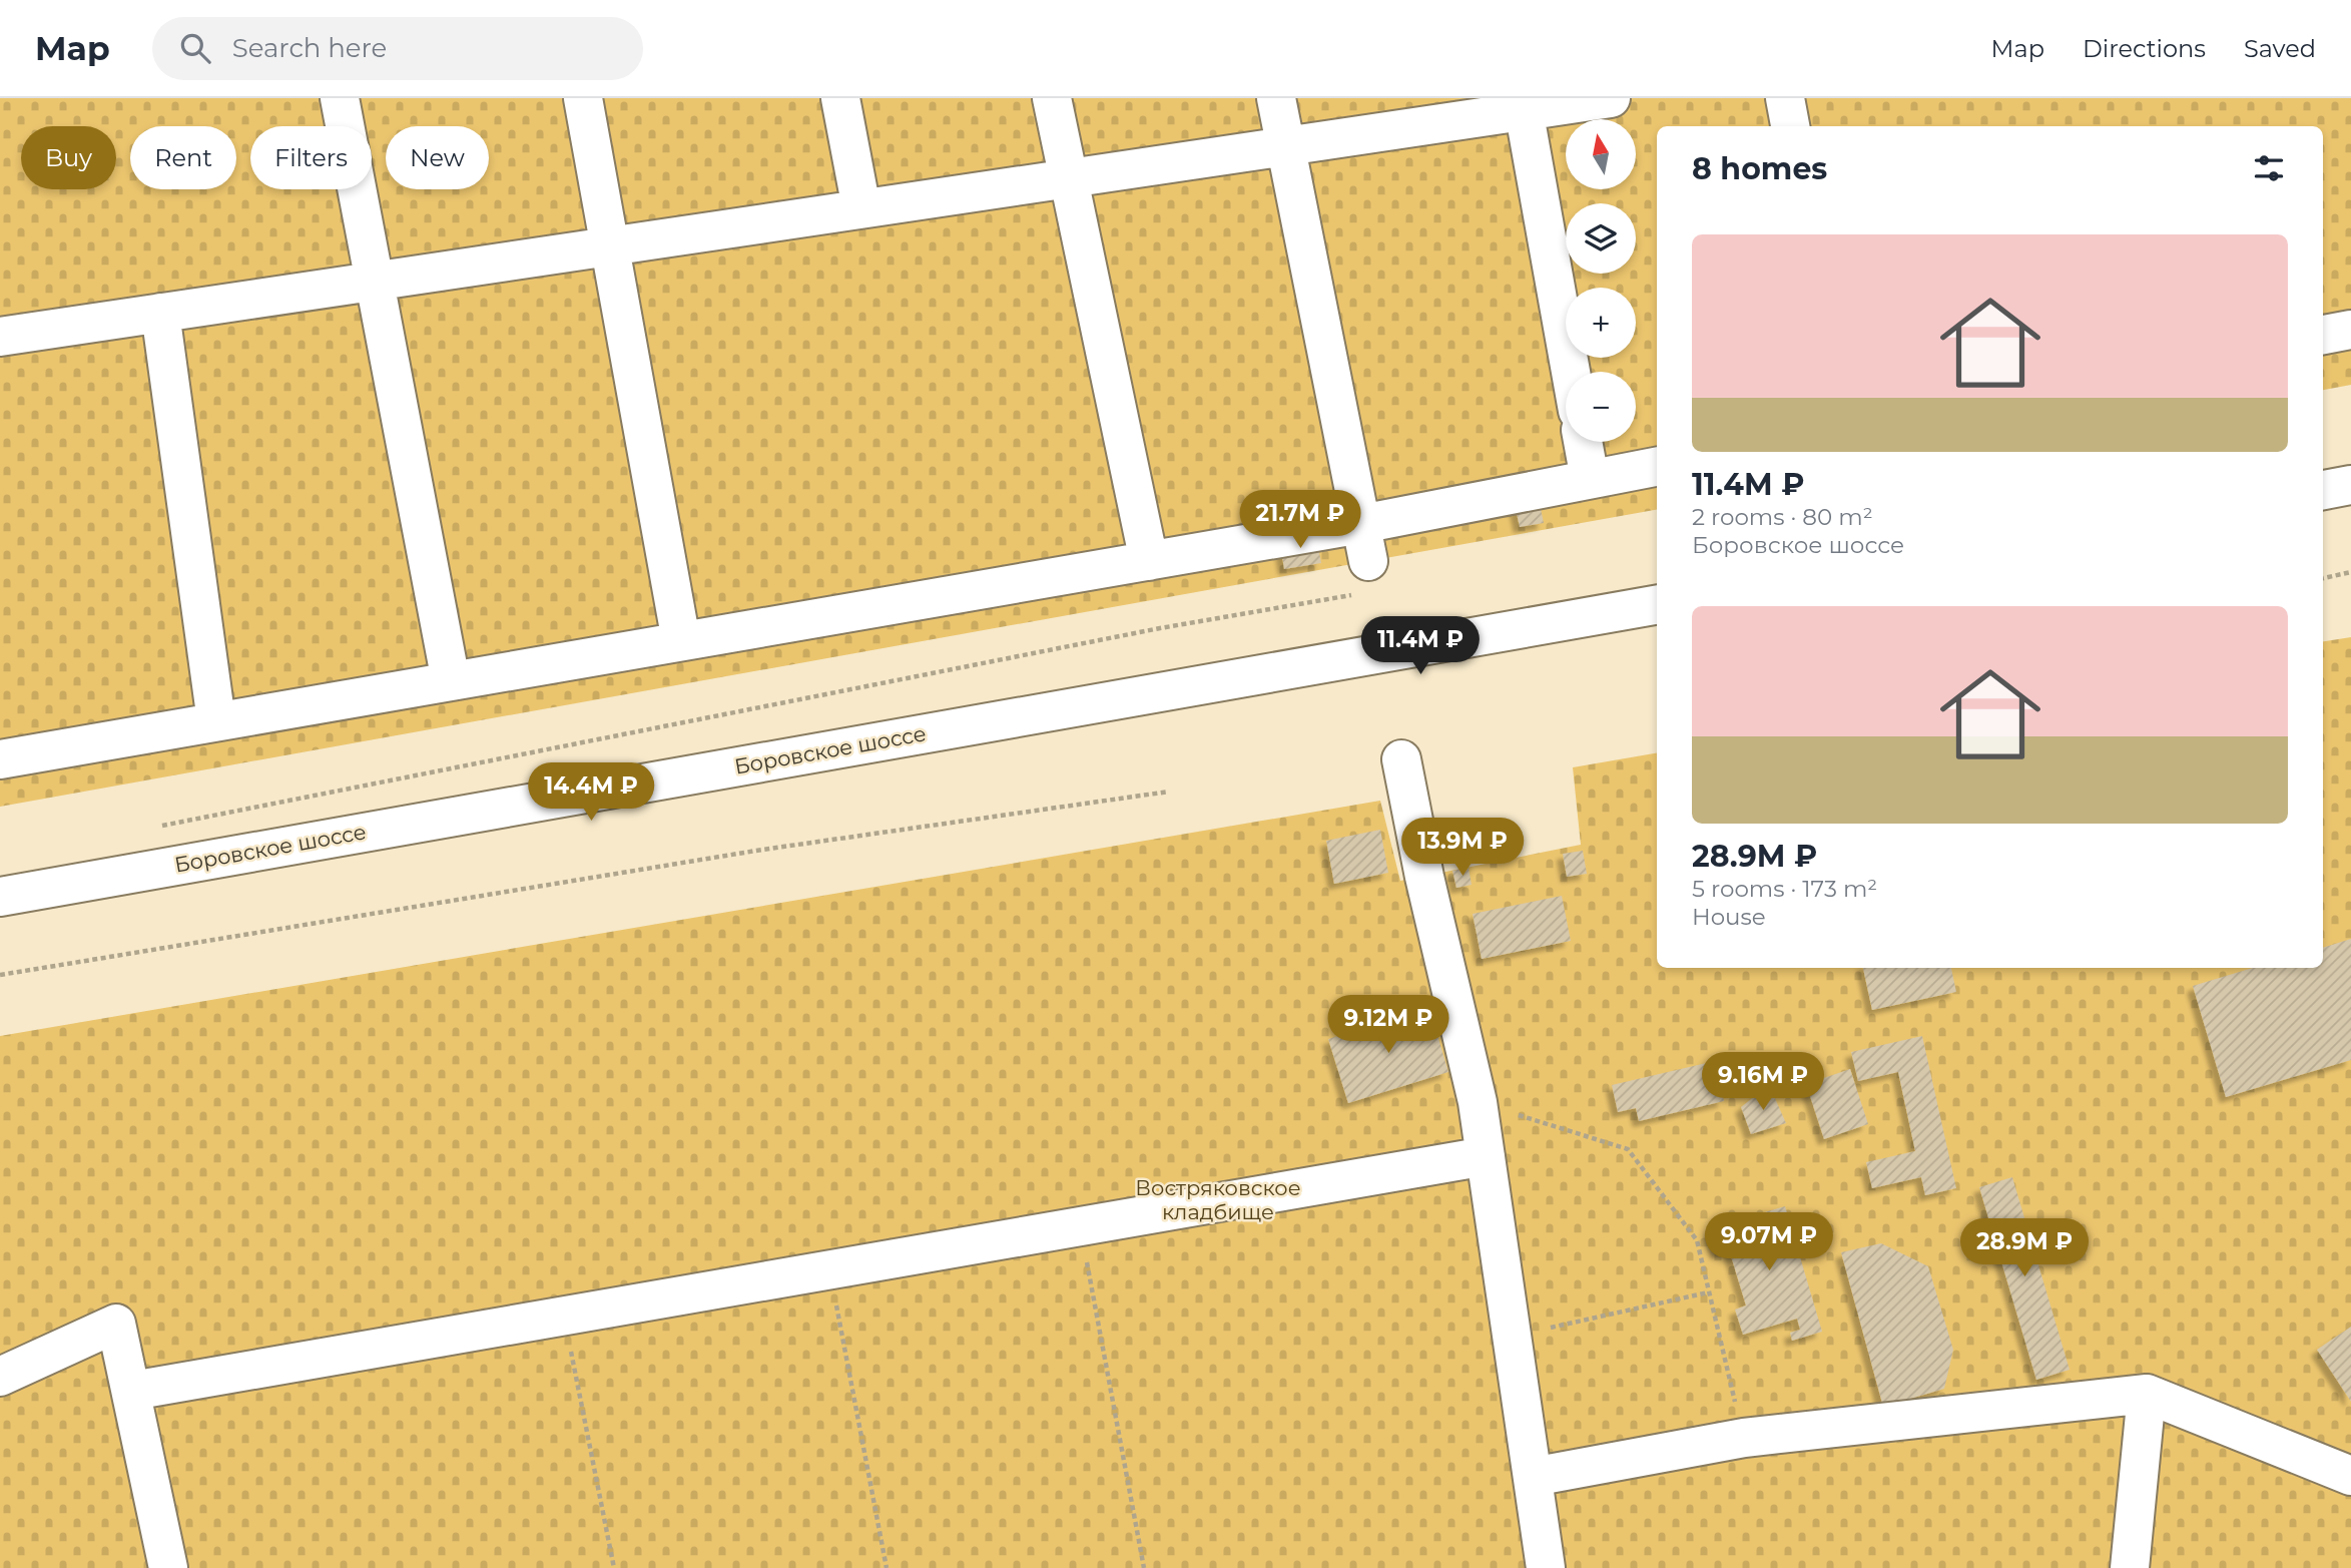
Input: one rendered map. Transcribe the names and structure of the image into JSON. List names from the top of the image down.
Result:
{
  "streets": {
    "street": ["Боровское шоссе"]
  },
  "parks": ["Востряковское кладбище"],
  "north": "top",
  "page": {
    "header": "Map",
    "search": "Search here",
    "nav": ["Map", "Directions", "Saved"],
    "map_buttons": ["+", "−"],
    "chip": [
      "Buy",
      "Rent",
      "Filters",
      "New"
    ],
    "heading": "8 homes",
    "list": [
      {
        "name": "11.4M ₽",
        "note": "2 rooms · 80 m² · Боровское шоссе"
      },
      {
        "name": "28.9M ₽",
        "note": "5 rooms · 173 m² · House"
      }
    ],
    "price": [
      "21.7M ₽",
      "11.4M ₽",
      "14.4M ₽",
      "13.9M ₽",
      "9.12M ₽",
      "9.16M ₽",
      "9.07M ₽",
      "28.9M ₽"
    ]
  }
}
